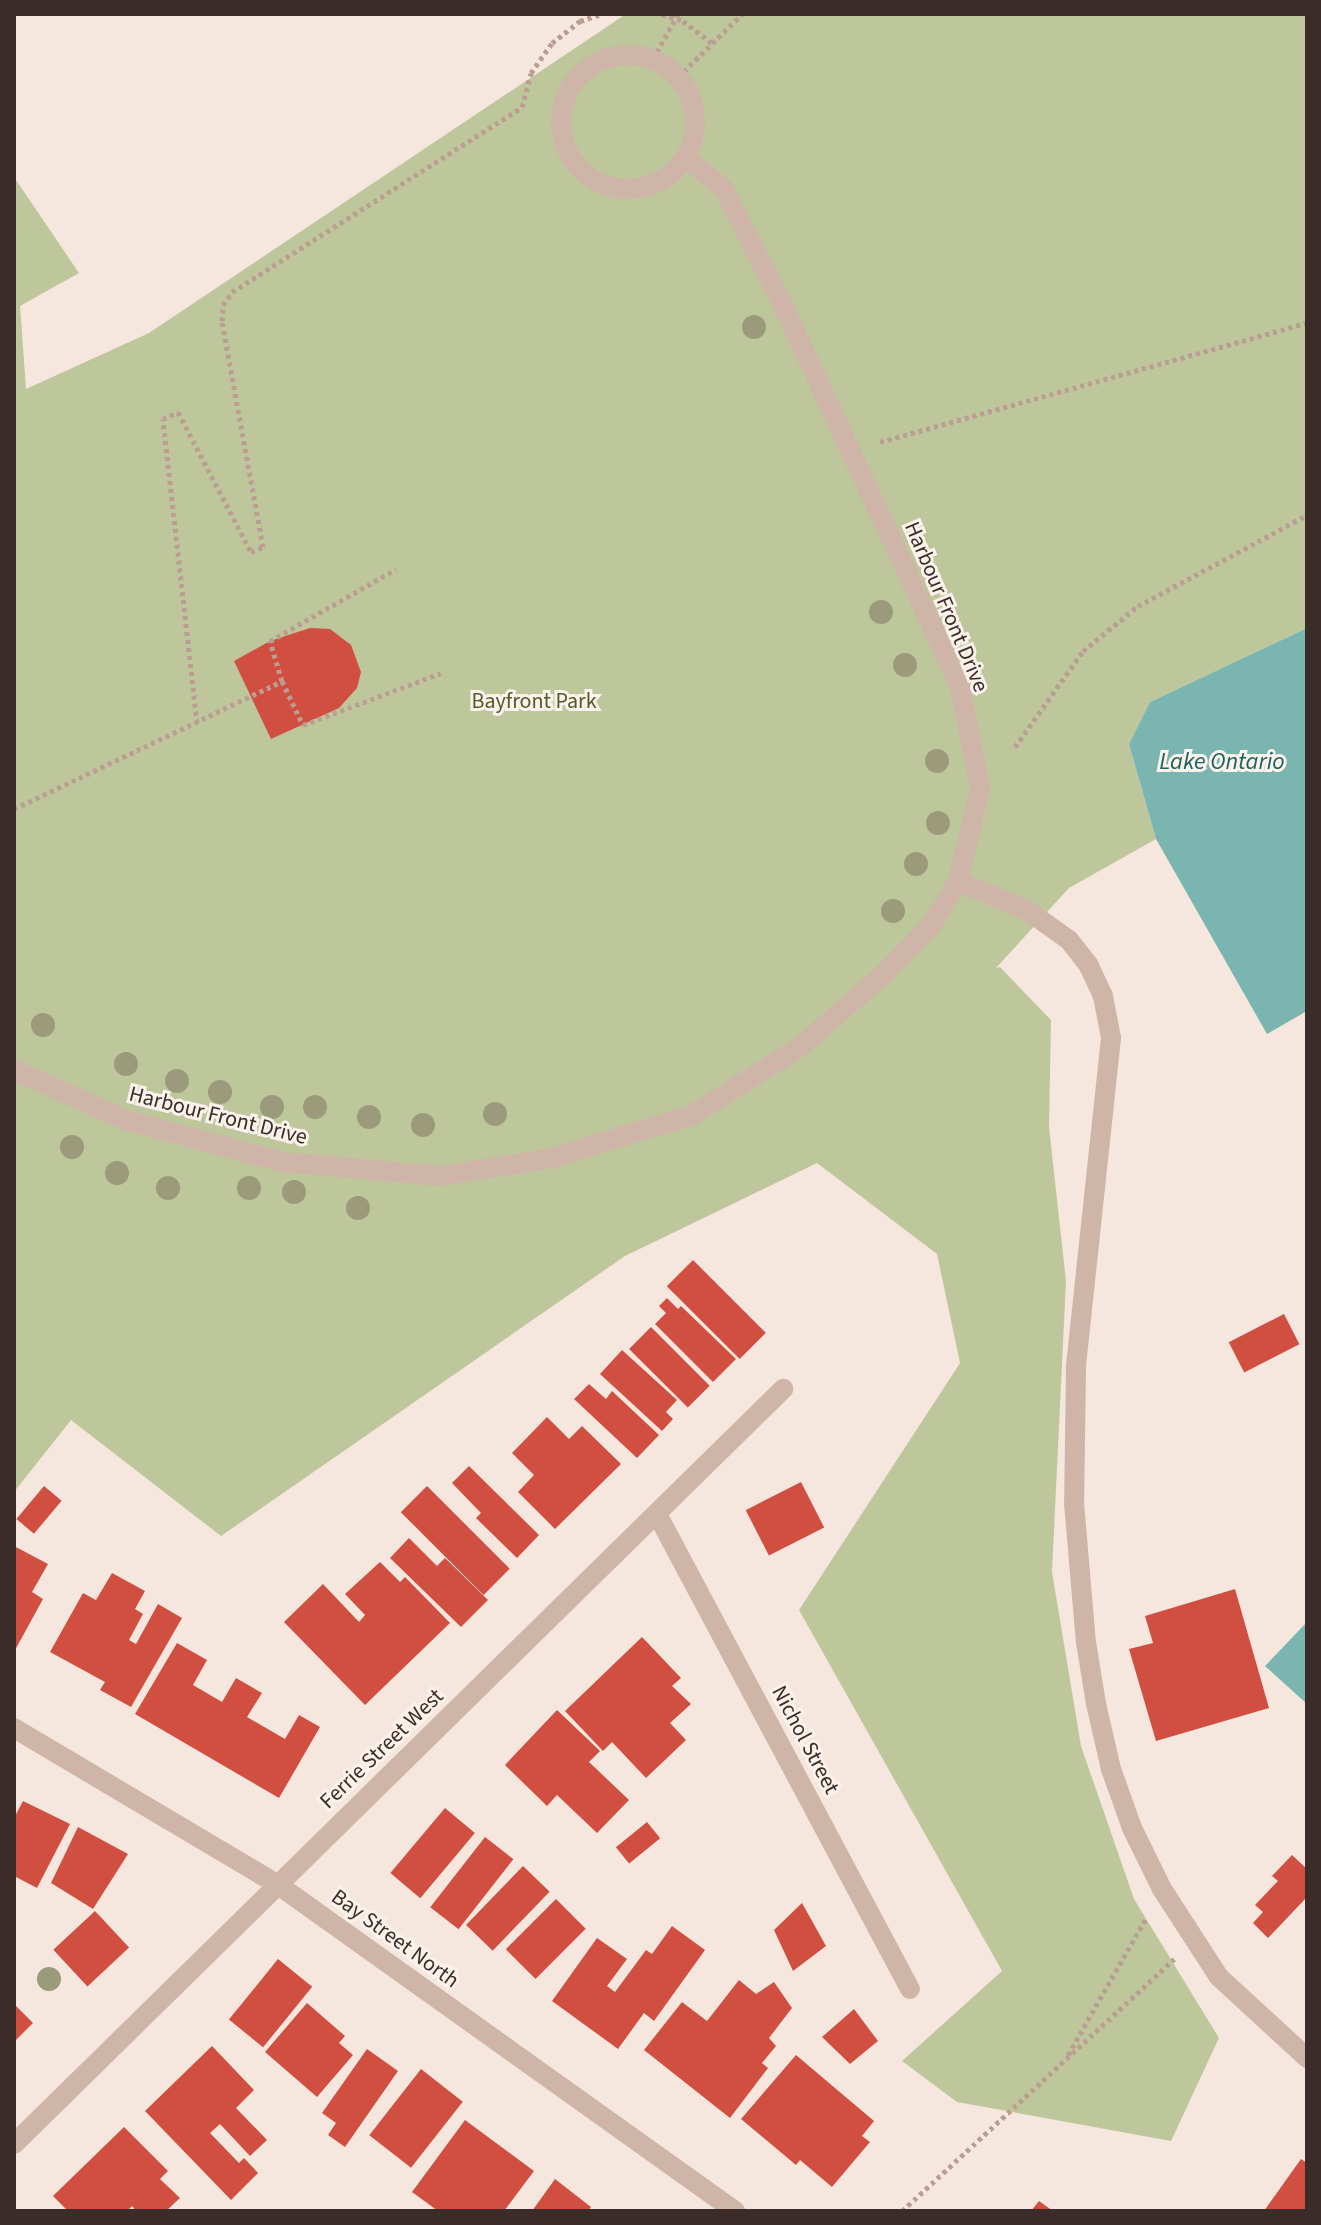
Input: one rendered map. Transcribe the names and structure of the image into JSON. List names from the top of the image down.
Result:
{
  "streets": {
    "street": [
      "Harbour Front Drive",
      "Nichol Street",
      "Ferrie Street West",
      "Bay Street North"
    ]
  },
  "crossings": [
    ["Nichol Street", "Ferrie Street West"],
    ["Ferrie Street West", "Bay Street North"]
  ],
  "water": ["Lake Ontario"],
  "parks": ["Bayfront Park"]
}
